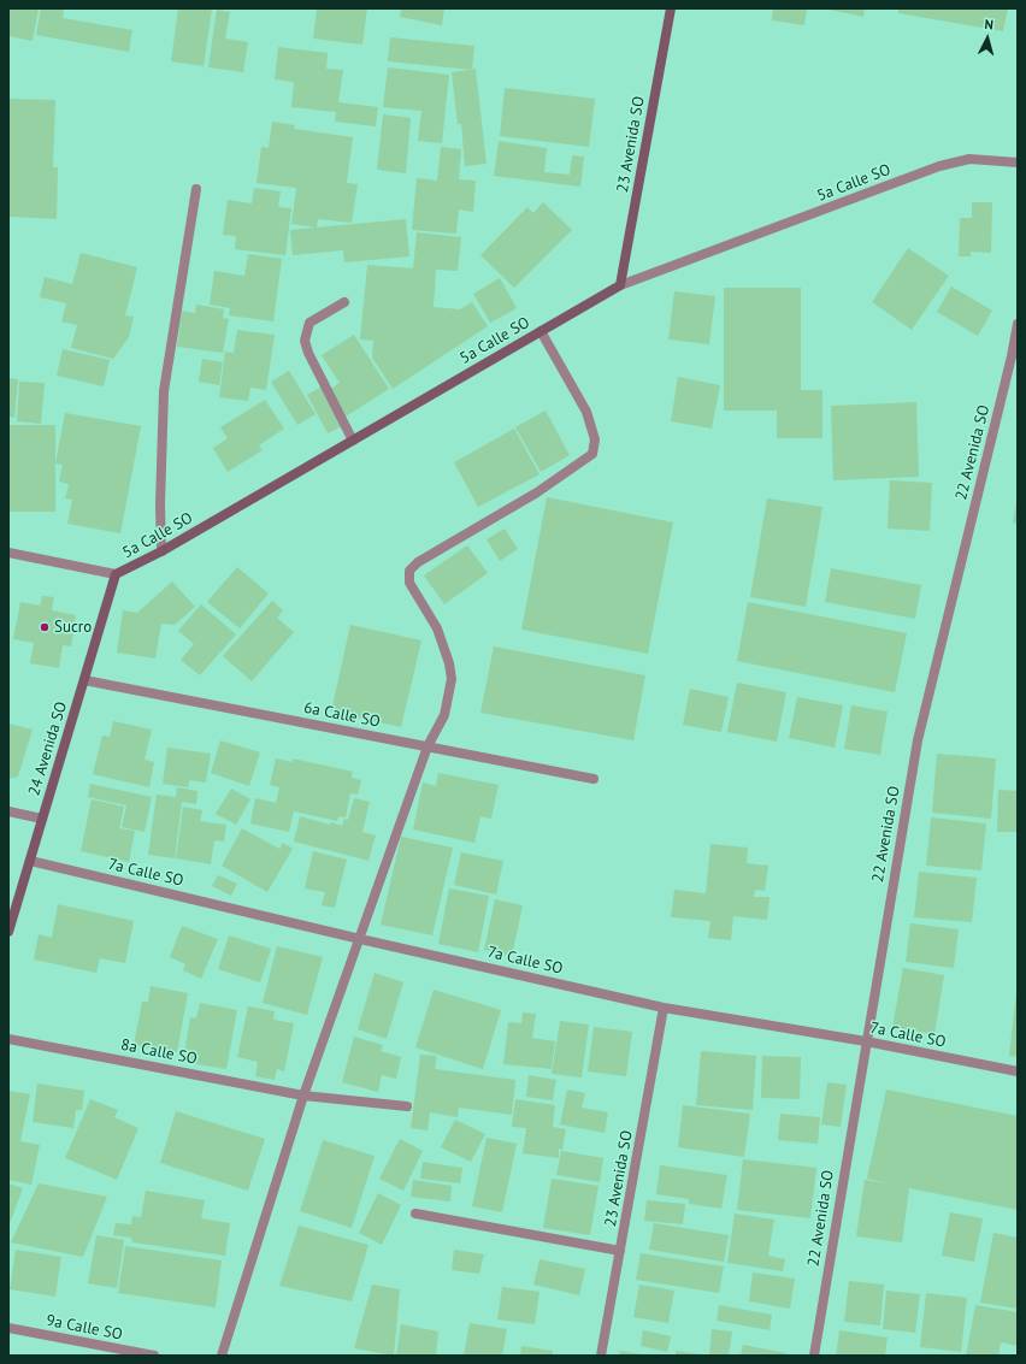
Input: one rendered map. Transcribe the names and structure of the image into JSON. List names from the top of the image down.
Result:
{
  "streets": {
    "street": [
      "23 Avenida SO",
      "5a Calle SO",
      "22 Avenida SO",
      "6a Calle SO",
      "24 Avenida SO",
      "7a Calle SO",
      "8a Calle SO",
      "9a Calle SO"
    ]
  },
  "crossings": [
    ["23 Avenida SO", "5a Calle SO"],
    ["23 Avenida SO", "7a Calle SO"],
    ["5a Calle SO", "24 Avenida SO"],
    ["22 Avenida SO", "7a Calle SO"],
    ["6a Calle SO", "24 Avenida SO"],
    ["24 Avenida SO", "7a Calle SO"]
  ],
  "places": ["Sucro"],
  "north": "top"
}
